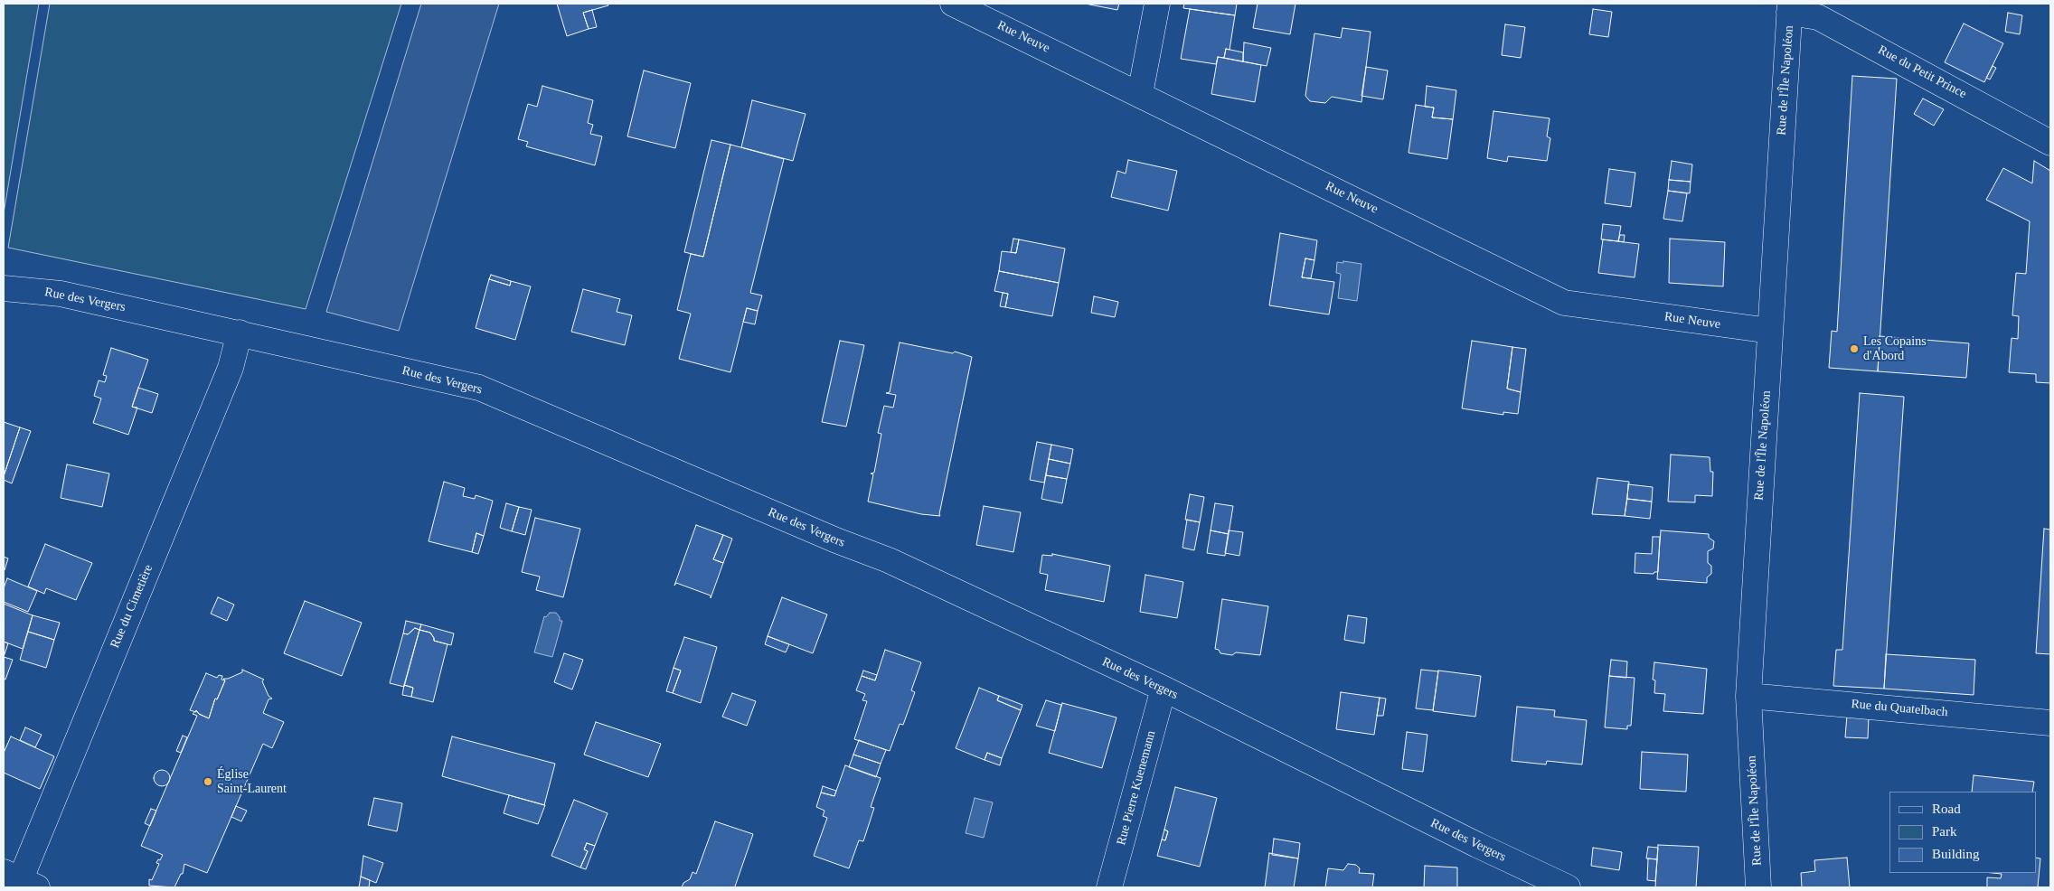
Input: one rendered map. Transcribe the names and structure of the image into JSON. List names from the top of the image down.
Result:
{
  "streets": {
    "street": [
      "Rue Neuve",
      "Rue du Petit Prince",
      "Rue de l'Île Napoléon",
      "Rue des Vergers",
      "Rue du Cimetière",
      "Rue du Quatelbach",
      "Rue Pierre Kuenemann"
    ]
  },
  "crossings": [
    ["Rue Neuve", "Rue de l'Île Napoléon"],
    ["Rue du Petit Prince", "Rue de l'Île Napoléon"],
    ["Rue de l'Île Napoléon", "Rue du Quatelbach"],
    ["Rue des Vergers", "Rue du Cimetière"],
    ["Rue des Vergers", "Rue Pierre Kuenemann"]
  ],
  "places": ["Les Copains d'Abord", "Église Saint-Laurent"],
  "legend": ["Road", "Park", "Building"]
}
